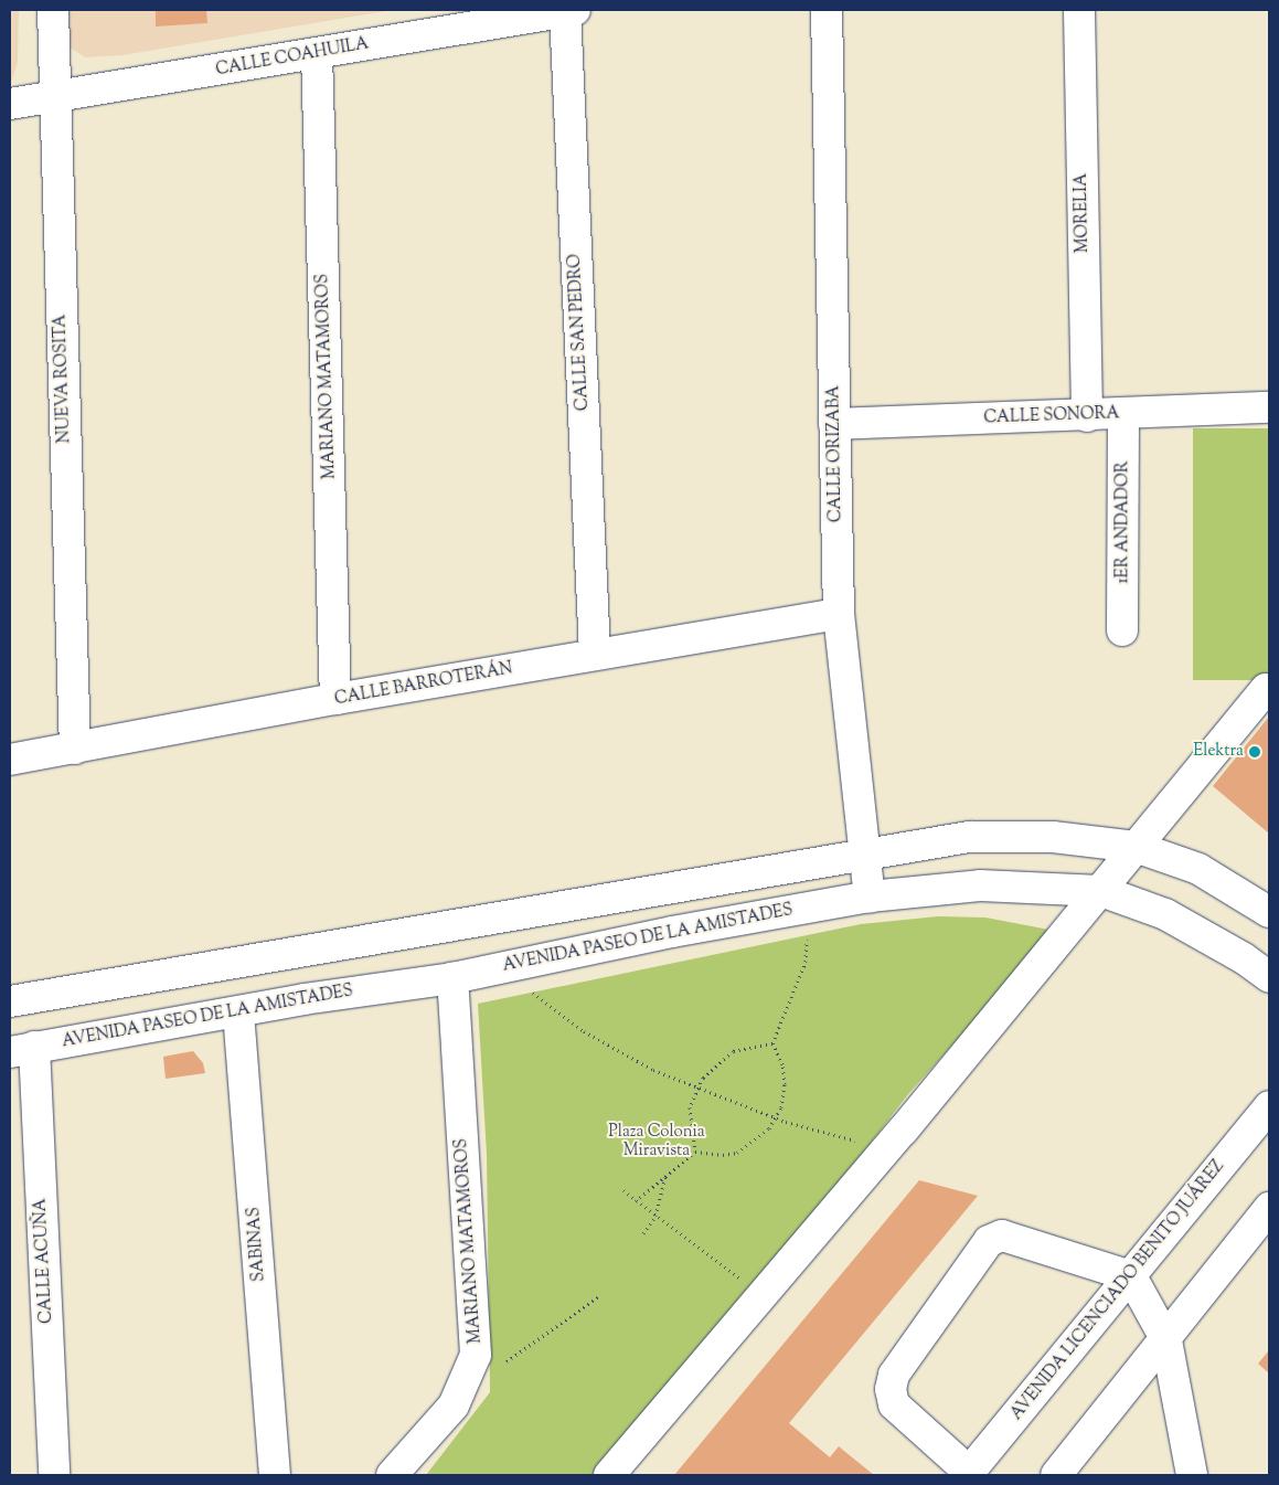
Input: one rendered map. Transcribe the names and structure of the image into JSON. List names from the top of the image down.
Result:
{
  "streets": {
    "street": [
      "CALLE COAHUILA",
      "MORELIA",
      "CALLE SAN PEDRO",
      "MARIANO MATAMOROS",
      "NUEVA ROSITA",
      "CALLE SONORA",
      "CALLE ORIZABA",
      "1ER ANDADOR",
      "CALLE BARROTERÁN",
      "AVENIDA PASEO DE LA AMISTADES",
      "SABINAS",
      "CALLE ACUÑA",
      "AVENIDA LICENCIADO BENITO JUÁREZ"
    ]
  },
  "crossings": [
    ["CALLE COAHUILA", "CALLE SAN PEDRO"],
    ["CALLE COAHUILA", "MARIANO MATAMOROS"],
    ["CALLE COAHUILA", "NUEVA ROSITA"],
    ["MORELIA", "CALLE SONORA"],
    ["CALLE SAN PEDRO", "CALLE BARROTERÁN"],
    ["MARIANO MATAMOROS", "CALLE BARROTERÁN"],
    ["MARIANO MATAMOROS", "AVENIDA PASEO DE LA AMISTADES"],
    ["NUEVA ROSITA", "CALLE BARROTERÁN"],
    ["CALLE SONORA", "CALLE ORIZABA"],
    ["CALLE SONORA", "1ER ANDADOR"],
    ["CALLE ORIZABA", "CALLE BARROTERÁN"],
    ["CALLE ORIZABA", "AVENIDA PASEO DE LA AMISTADES"],
    ["AVENIDA PASEO DE LA AMISTADES", "SABINAS"],
    ["AVENIDA PASEO DE LA AMISTADES", "CALLE ACUÑA"]
  ],
  "parks": ["Plaza Colonia Miravista"],
  "places": ["Elektra"]
}
